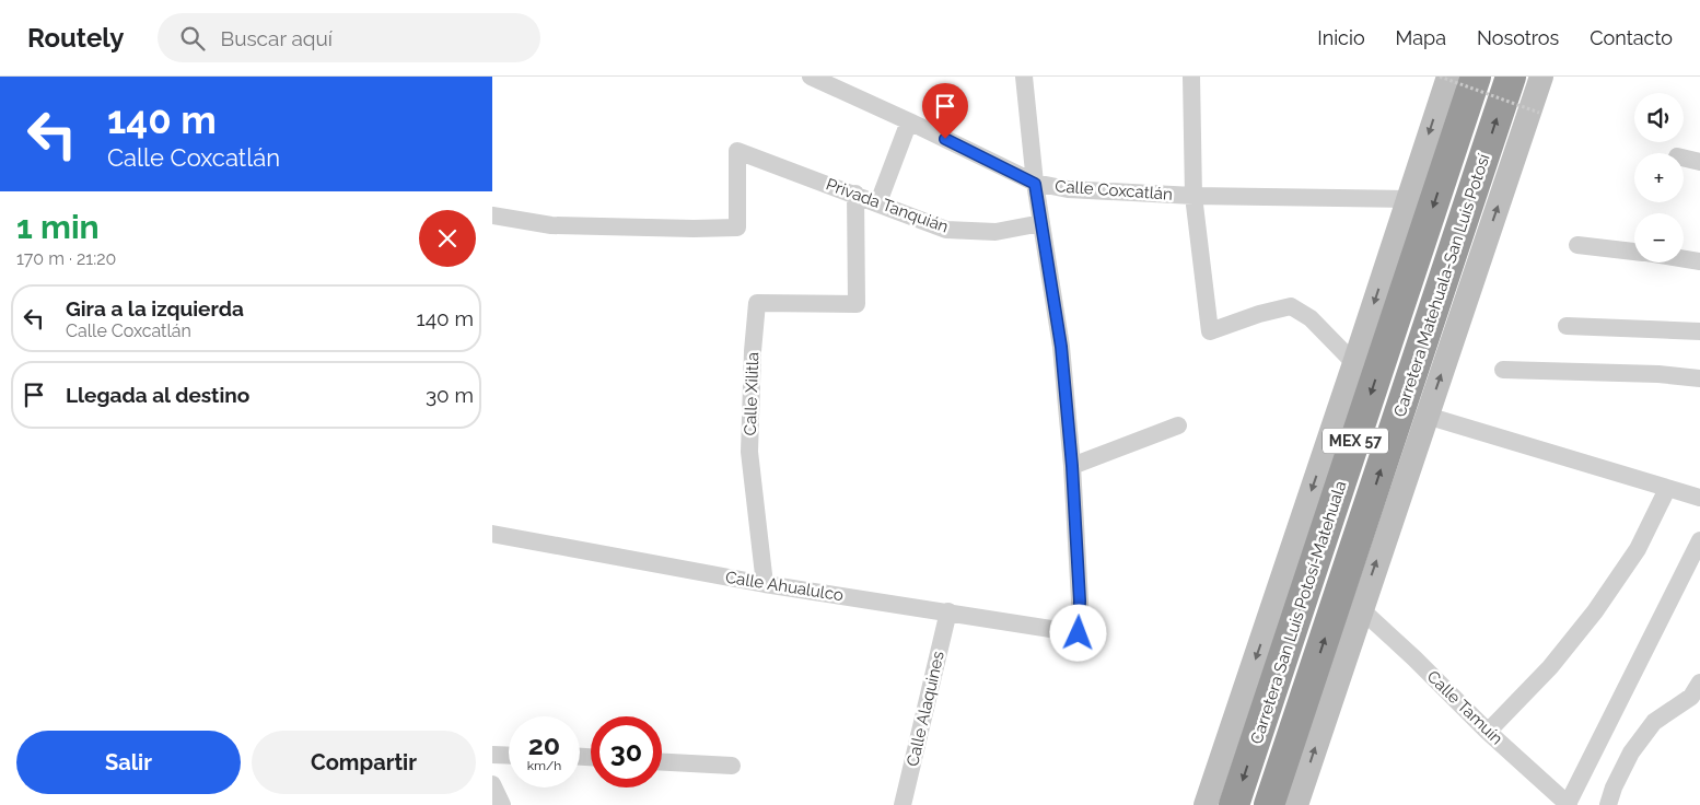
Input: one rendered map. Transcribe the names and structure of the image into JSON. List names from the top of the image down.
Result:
{
  "streets": {
    "highway": ["Carretera Matehuala-San Luis Potosí", "MEX 57", "Carretera San Luis Potosí-Matehuala"],
    "street": [
      "Calle Coxcatlán",
      "Privada Tanquián",
      "Calle Xilitla",
      "Calle Ahualulco",
      "Calle Tamuín",
      "Calle Alaquines"
    ]
  },
  "crossings": [
    ["Privada Tanquián", "Calle Xilitla"],
    ["Calle Xilitla", "Calle Ahualulco"],
    ["Calle Ahualulco", "Calle Alaquines"]
  ],
  "one_way": ["Carretera Matehuala-San Luis Potosí", "Carretera San Luis Potosí-Matehuala"],
  "page": {
    "header": "Routely",
    "search": "Buscar aquí",
    "nav": [
      "Inicio",
      "Mapa",
      "Nosotros",
      "Contacto"
    ],
    "turn": ["140 m", "Calle Coxcatlán"],
    "map_buttons": ["+", "−"],
    "heading": ["1 min", "170 m · 21:20"],
    "list": [
      {
        "name": "Gira a la izquierda",
        "note": "Calle Coxcatlán",
        "value": "140 m"
      },
      {
        "name": "Llegada al destino",
        "value": "30 m"
      }
    ],
    "speed": "20 km/h",
    "limit": "30",
    "buttons": ["Salir", "Compartir"]
  }
}
